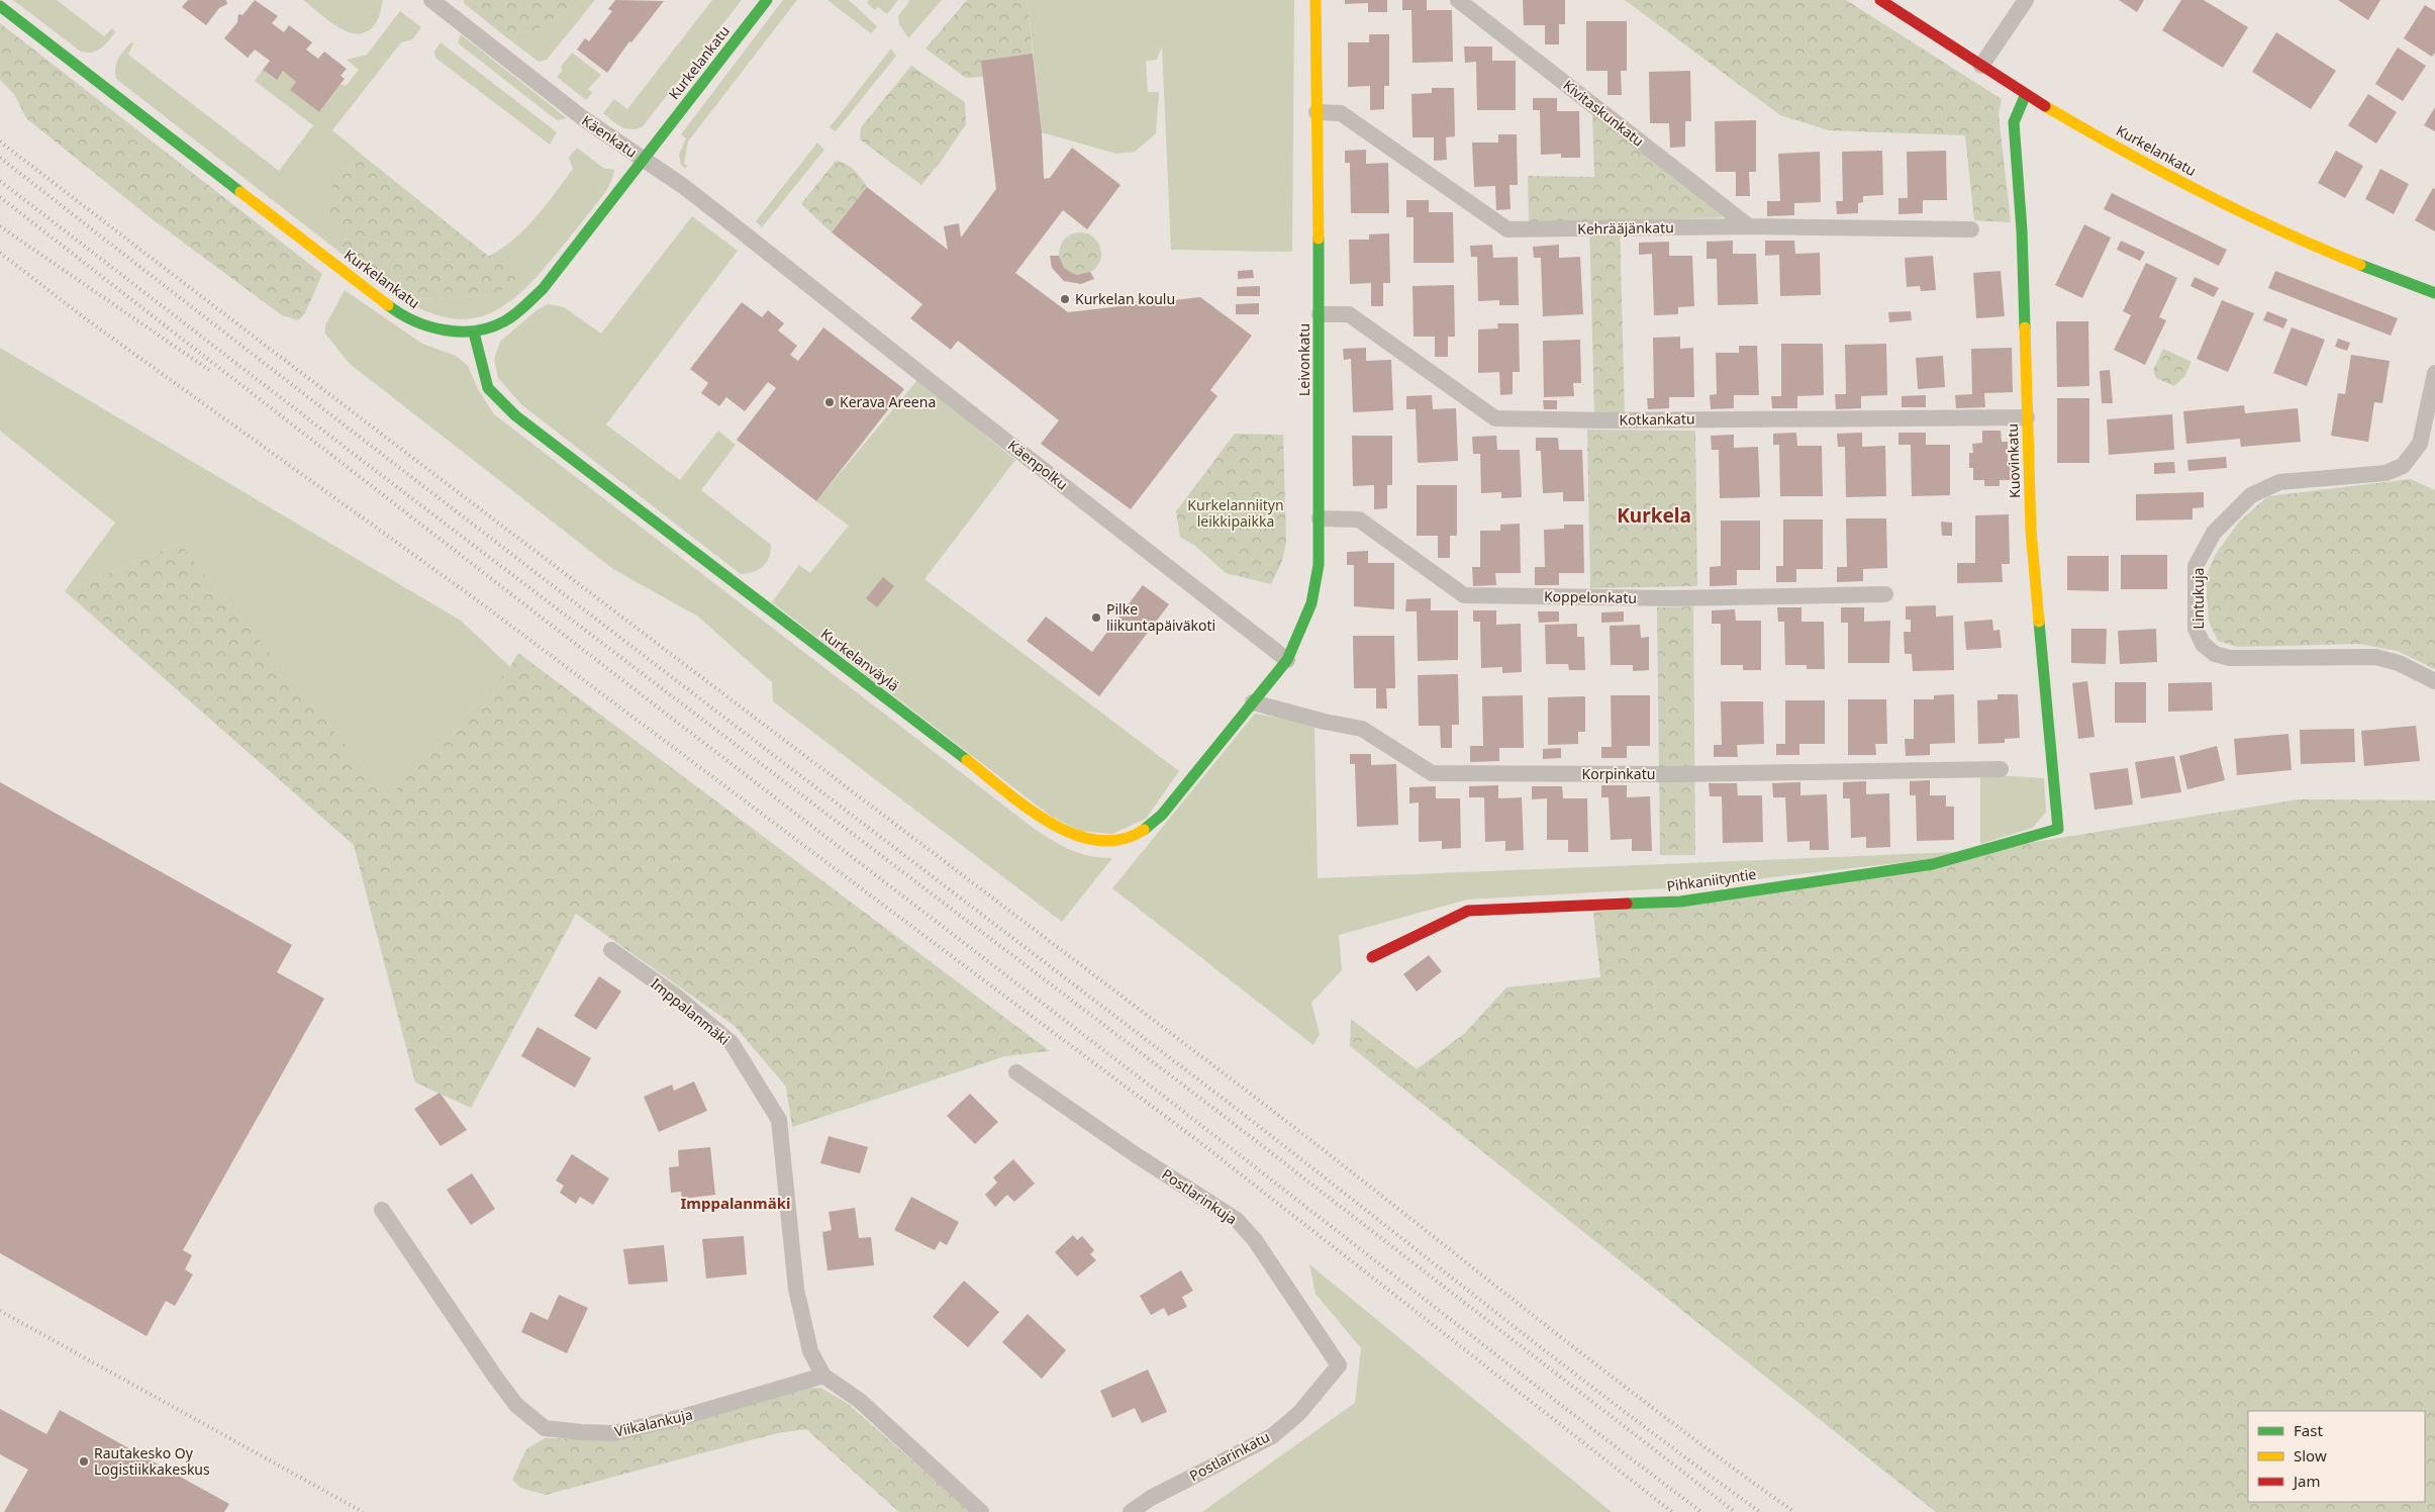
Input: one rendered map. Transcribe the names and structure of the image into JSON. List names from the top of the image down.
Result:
{
  "streets": {
    "street": [
      "Kurkelankatu",
      "Kivitaskunkatu",
      "Käenkatu",
      "Kehrääjänkatu",
      "Leivonkatu",
      "Kotkankatu",
      "Kuovinkatu",
      "Käenpolku",
      "Koppelonkatu",
      "Lintukuja",
      "Kurkelanväylä",
      "Korpinkatu",
      "Pihkaniityntie",
      "Imppalanmäki",
      "Postlarinkuja",
      "Viikalankuja",
      "Postlarinkatu"
    ]
  },
  "crossings": [
    ["Kurkelankatu", "Käenkatu"],
    ["Kurkelankatu", "Kuovinkatu"],
    ["Kurkelankatu", "Kurkelanväylä"],
    ["Kivitaskunkatu", "Kehrääjänkatu"],
    ["Käenkatu", "Käenpolku"],
    ["Kehrääjänkatu", "Leivonkatu"],
    ["Leivonkatu", "Kotkankatu"],
    ["Leivonkatu", "Käenpolku"],
    ["Leivonkatu", "Koppelonkatu"],
    ["Leivonkatu", "Kurkelanväylä"],
    ["Leivonkatu", "Korpinkatu"],
    ["Kotkankatu", "Kuovinkatu"],
    ["Kuovinkatu", "Pihkaniityntie"],
    ["Kurkelanväylä", "Korpinkatu"],
    ["Imppalanmäki", "Viikalankuja"],
    ["Postlarinkuja", "Postlarinkatu"]
  ],
  "districts": ["Kurkela", "Imppalanmäki"],
  "parks": ["Kurkelanniityn leikkipaikka"],
  "places": [
    "Kurkelan koulu",
    "Kerava Areena",
    "Pilke liikuntapäiväkoti",
    "Rautakesko Oy Logistiikkakeskus"
  ],
  "legend": ["Fast", "Slow", "Jam"]
}
